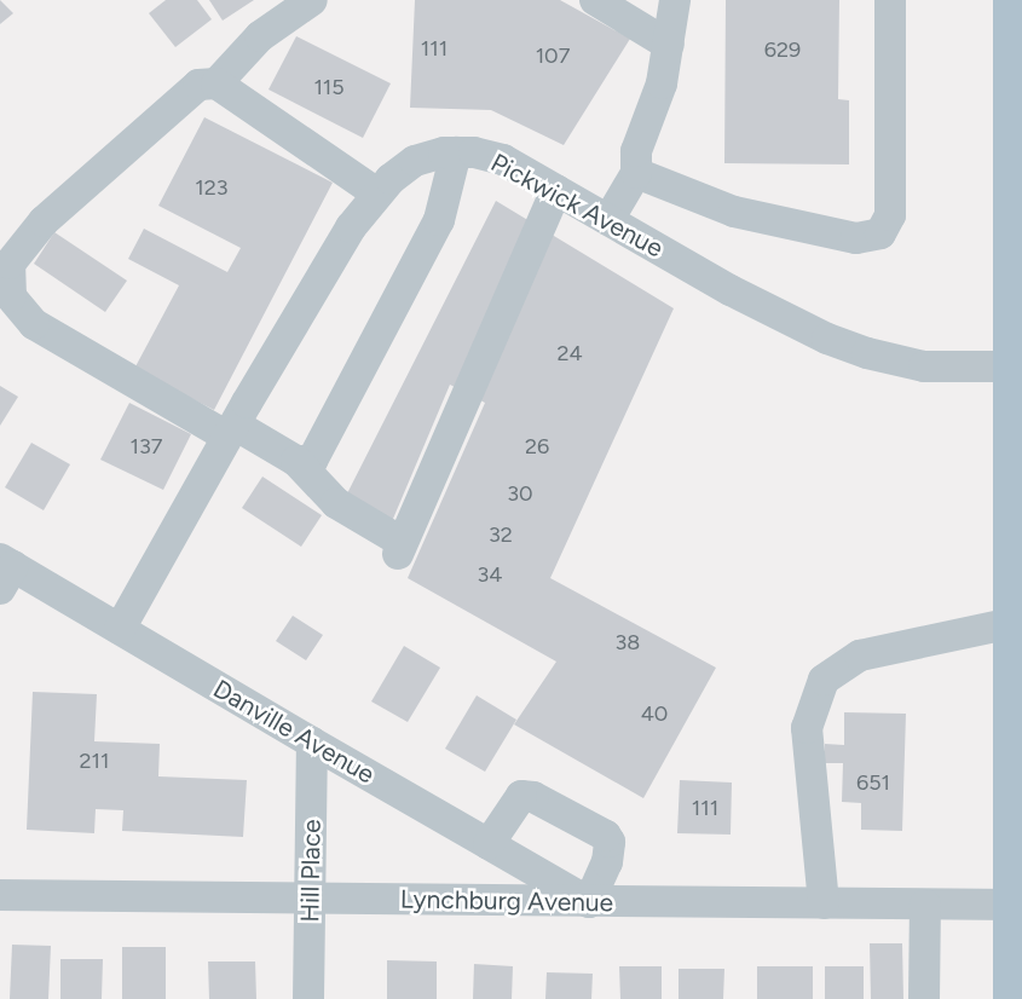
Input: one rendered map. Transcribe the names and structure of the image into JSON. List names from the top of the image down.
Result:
{
  "streets": {
    "street": [
      "Pickwick Avenue",
      "Danville Avenue",
      "Hill Place",
      "Lynchburg Avenue"
    ]
  },
  "crossings": [
    ["Pickwick Avenue", "Danville Avenue"],
    ["Danville Avenue", "Hill Place"],
    ["Danville Avenue", "Lynchburg Avenue"],
    ["Hill Place", "Lynchburg Avenue"]
  ],
  "house_numbers": [
    "111",
    "629",
    "107",
    "115",
    "123",
    "24",
    "137",
    "26",
    "30",
    "32",
    "34",
    "38",
    "40",
    "211",
    "651",
    "111"
  ]
}
